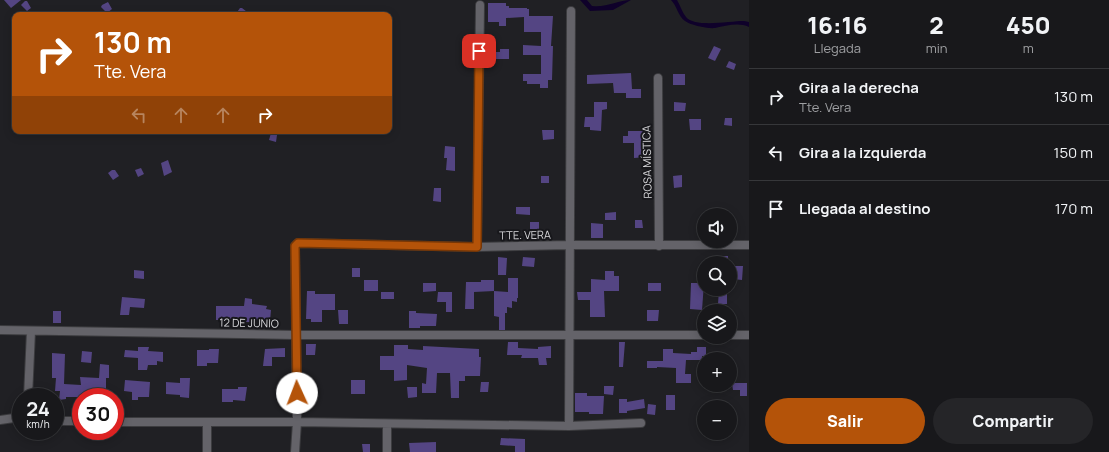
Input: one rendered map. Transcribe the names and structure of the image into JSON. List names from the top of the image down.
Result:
{
  "streets": {
    "street": ["ROSA MÍSTICA", "TTE. VERA", "12 DE JUNIO"]
  },
  "crossings": [
    ["ROSA MÍSTICA", "TTE. VERA"],
    ["TTE. VERA", "12 DE JUNIO"]
  ],
  "page": {
    "eta": [
      "16:16",
      "Llegada",
      "2",
      "min",
      "450",
      "m"
    ],
    "turn": ["130 m", "Tte. Vera"],
    "list": [
      {
        "name": "Gira a la derecha",
        "note": "Tte. Vera",
        "value": "130 m"
      },
      {
        "name": "Gira a la izquierda",
        "value": "150 m"
      },
      {
        "name": "Llegada al destino",
        "value": "170 m"
      }
    ],
    "map_buttons": ["+", "−"],
    "speed": "24 km/h",
    "limit": "30",
    "buttons": ["Salir", "Compartir"]
  }
}
